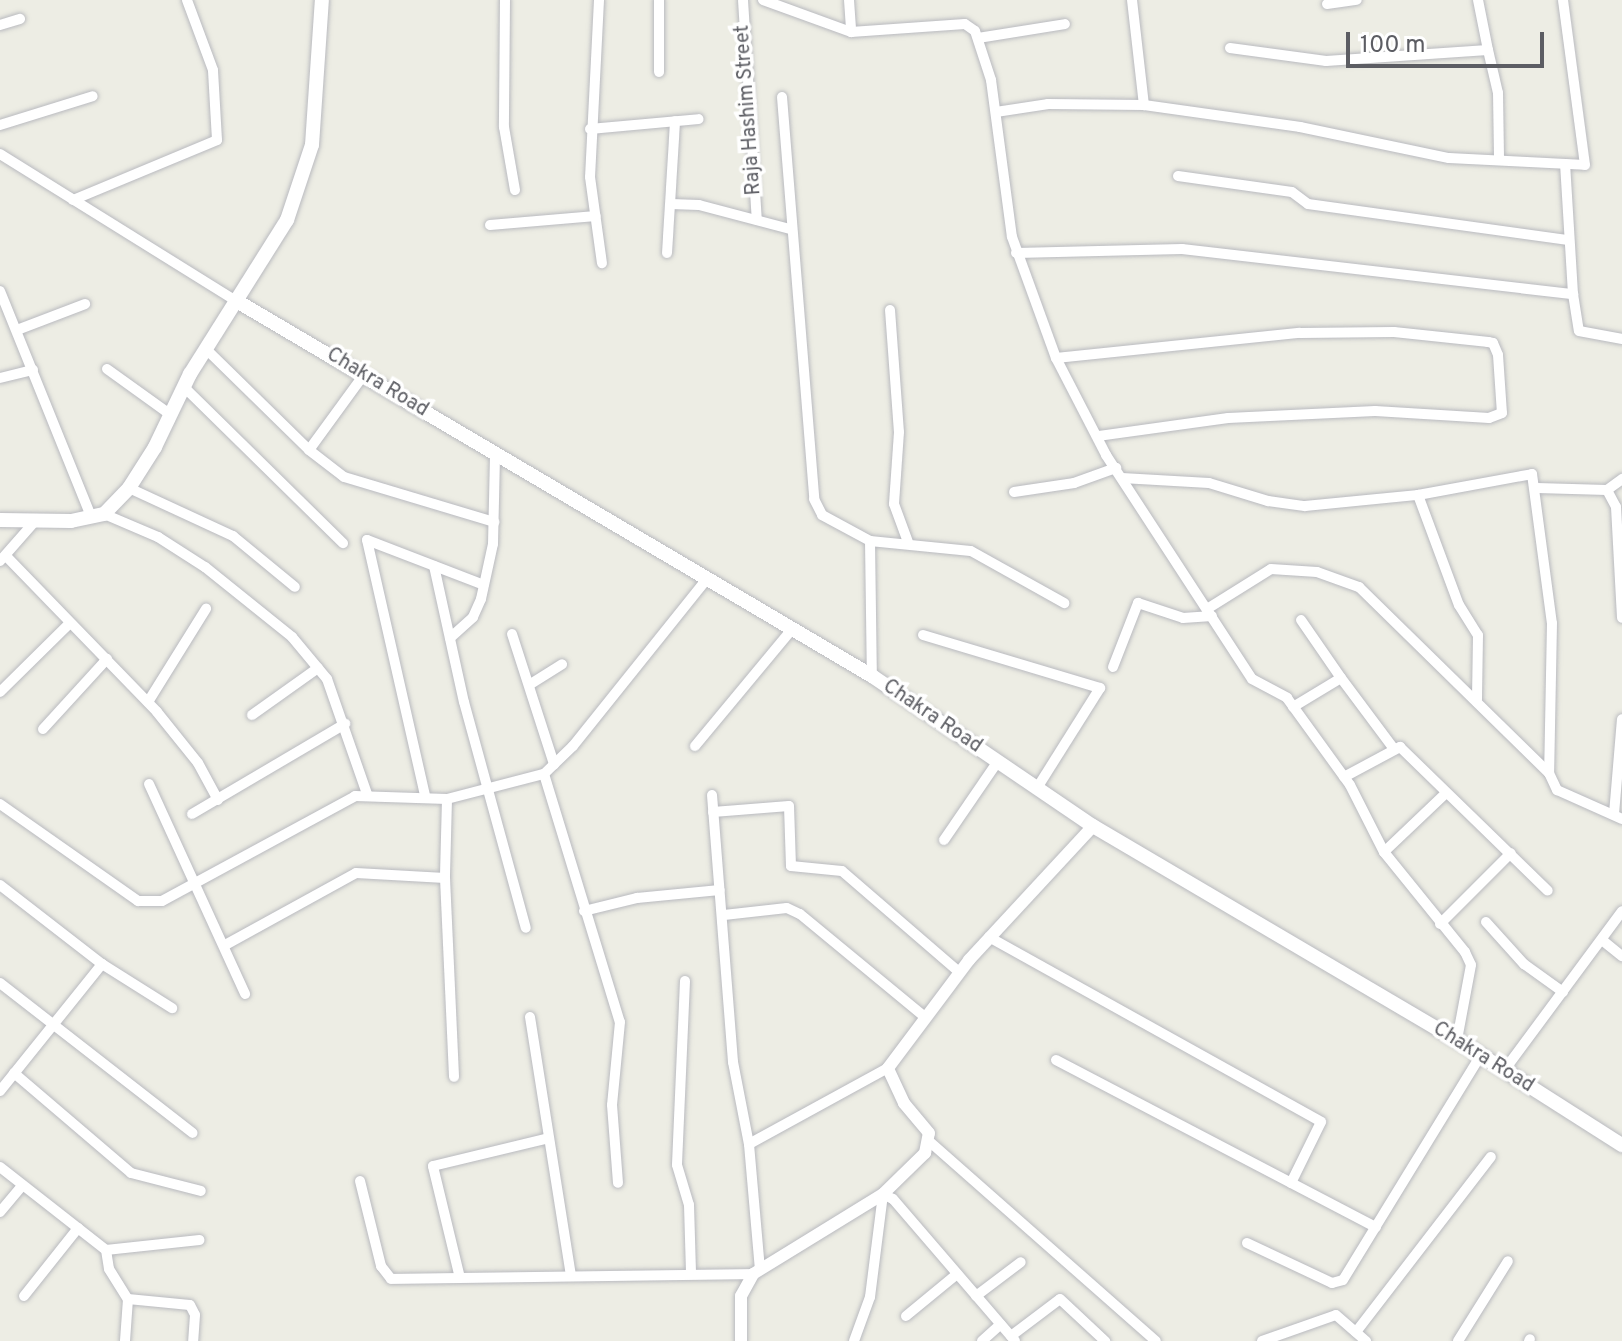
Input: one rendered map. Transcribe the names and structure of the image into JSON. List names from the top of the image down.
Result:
{
  "streets": {
    "main road": ["Chakra Road"],
    "street": ["Raja Hashim Street"]
  },
  "scale_bar": "100 m"
}
